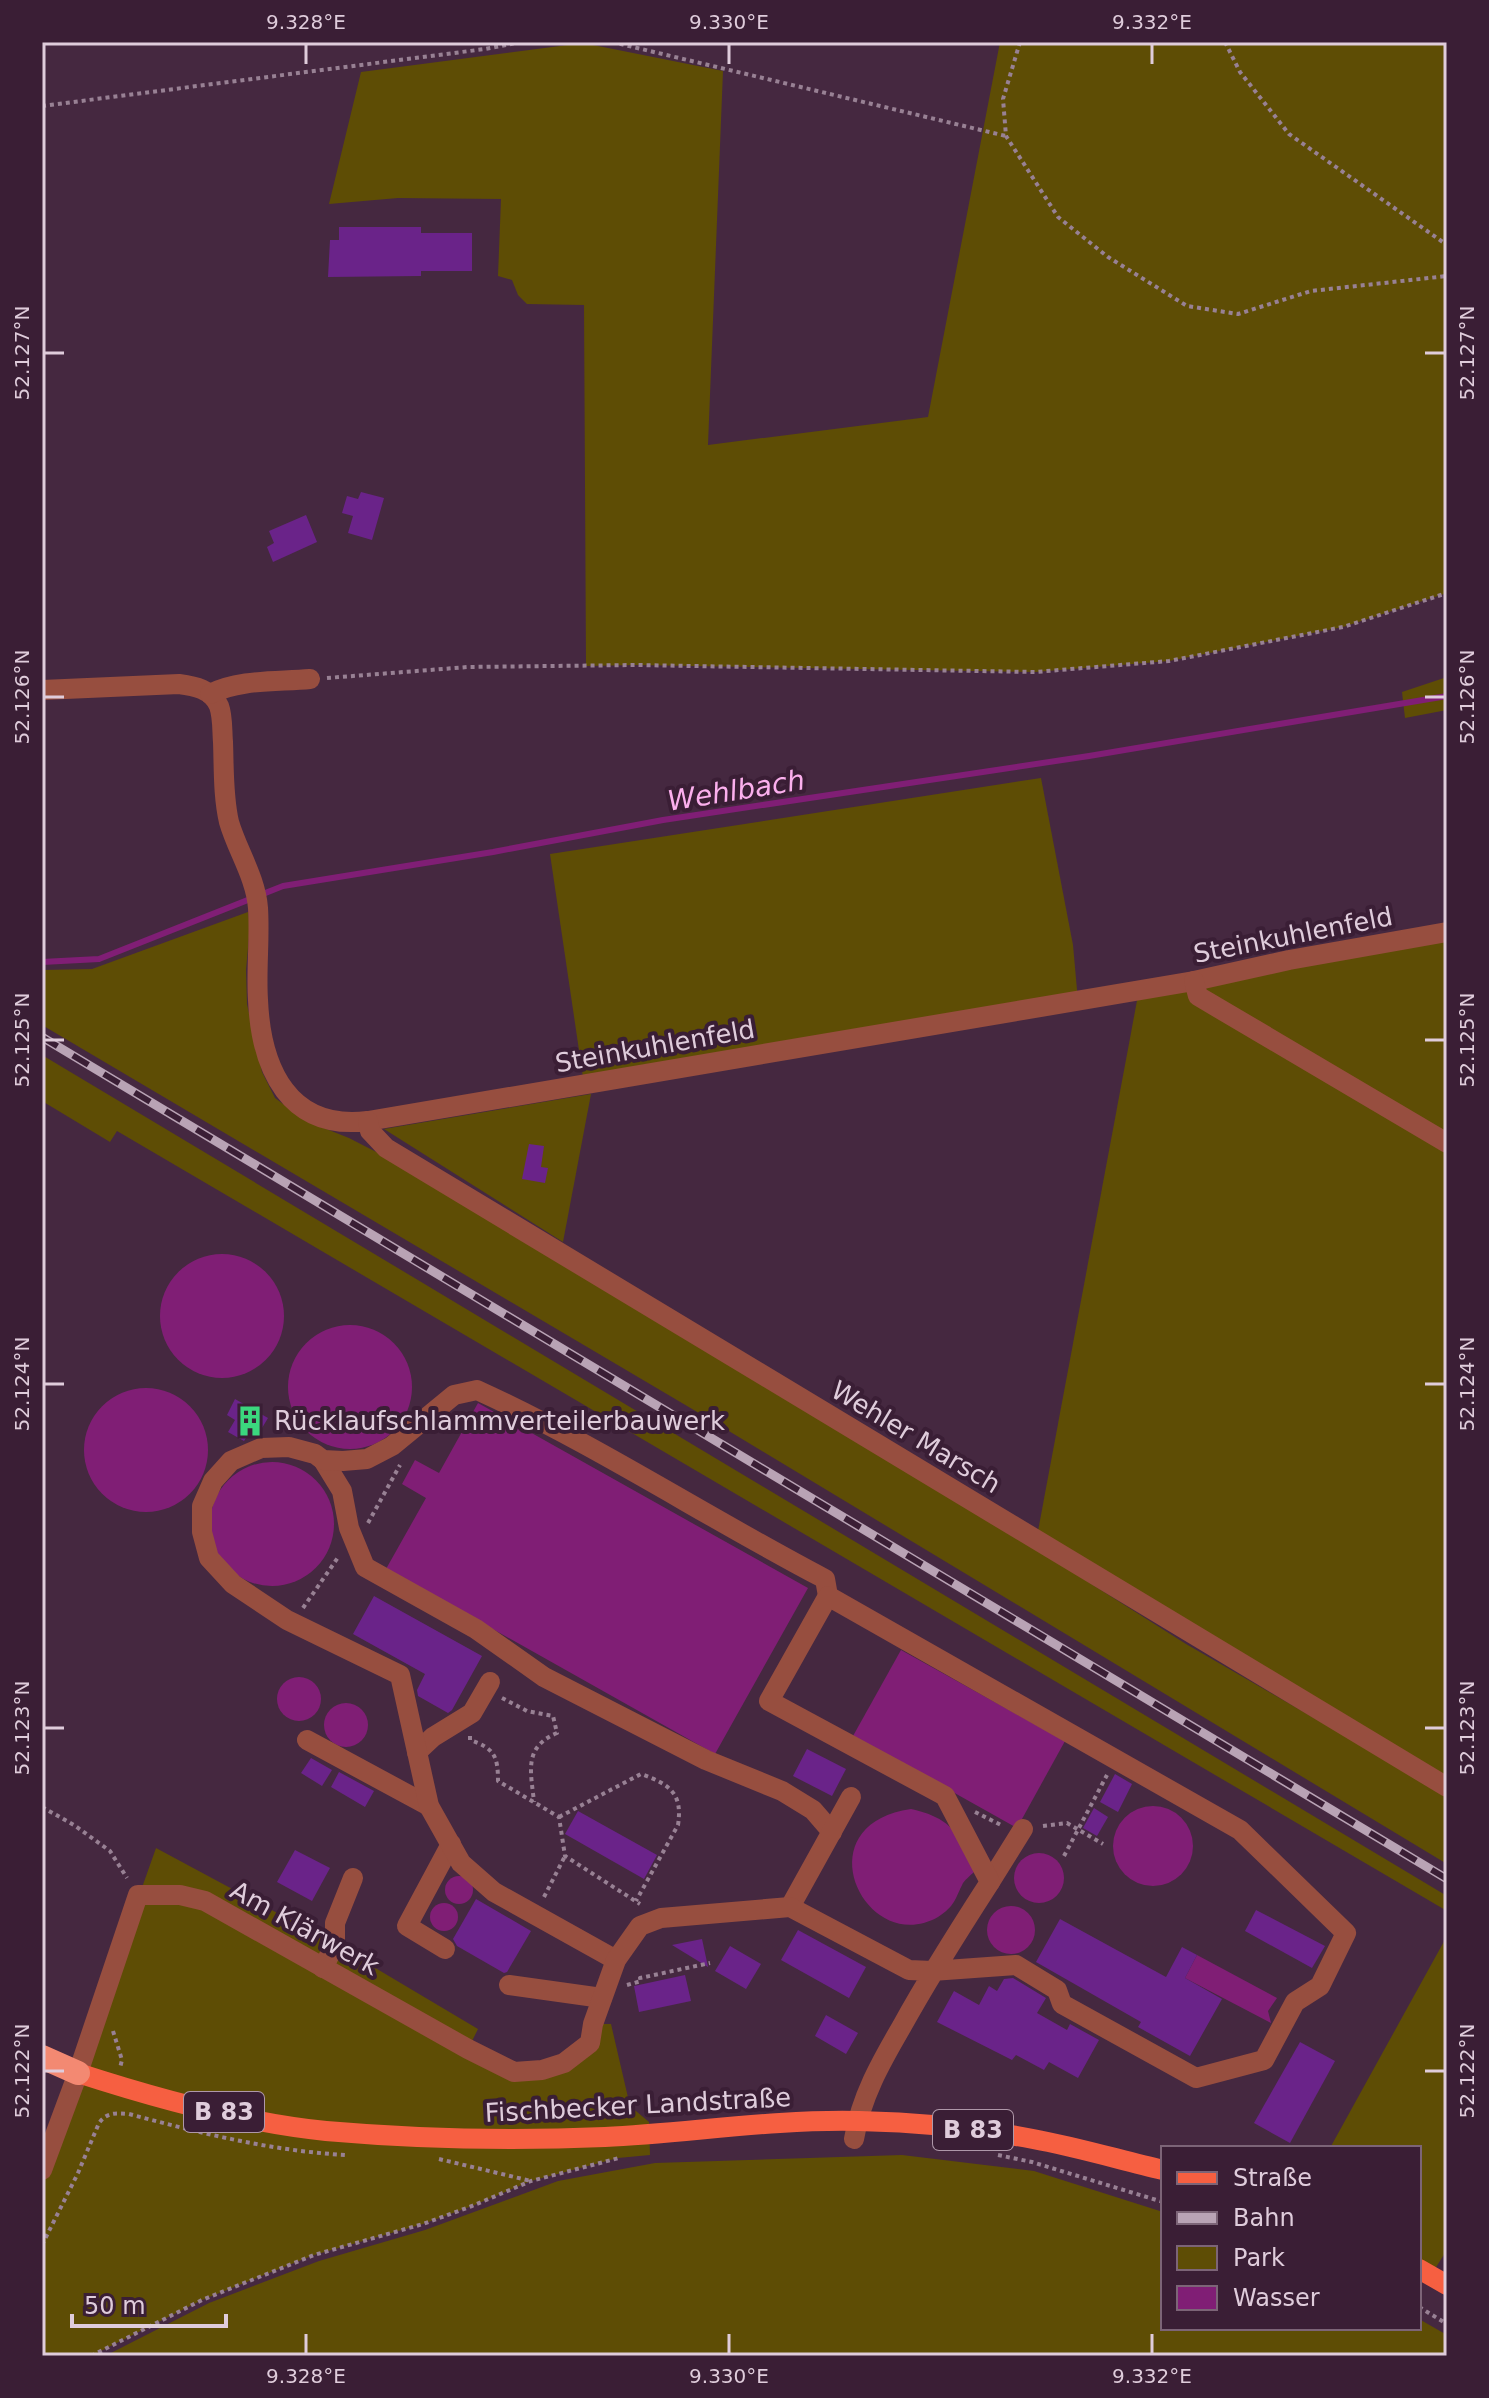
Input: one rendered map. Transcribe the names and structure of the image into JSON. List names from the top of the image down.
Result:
{
  "streets": {
    "highway": ["B 83"],
    "main road": ["Fischbecker Landstraße"],
    "street": ["Steinkuhlenfeld", "Wehler Marsch", "Am Klärwerk"]
  },
  "crossings": [
    ["Steinkuhlenfeld", "Wehler Marsch"],
    ["Fischbecker Landstraße", "B 83"]
  ],
  "water": ["Wehlbach"],
  "places": {
    "building": ["Rücklaufschlammverteilerbauwerk"]
  },
  "legend": [
    "Straße",
    "Bahn",
    "Park",
    "Wasser"
  ],
  "scale_bar": "50 m",
  "coordinates": [
    "9.328°E",
    "9.330°E",
    "9.332°E",
    "52.127°N",
    "52.126°N",
    "52.125°N",
    "52.124°N",
    "52.123°N",
    "52.122°N"
  ]
}
